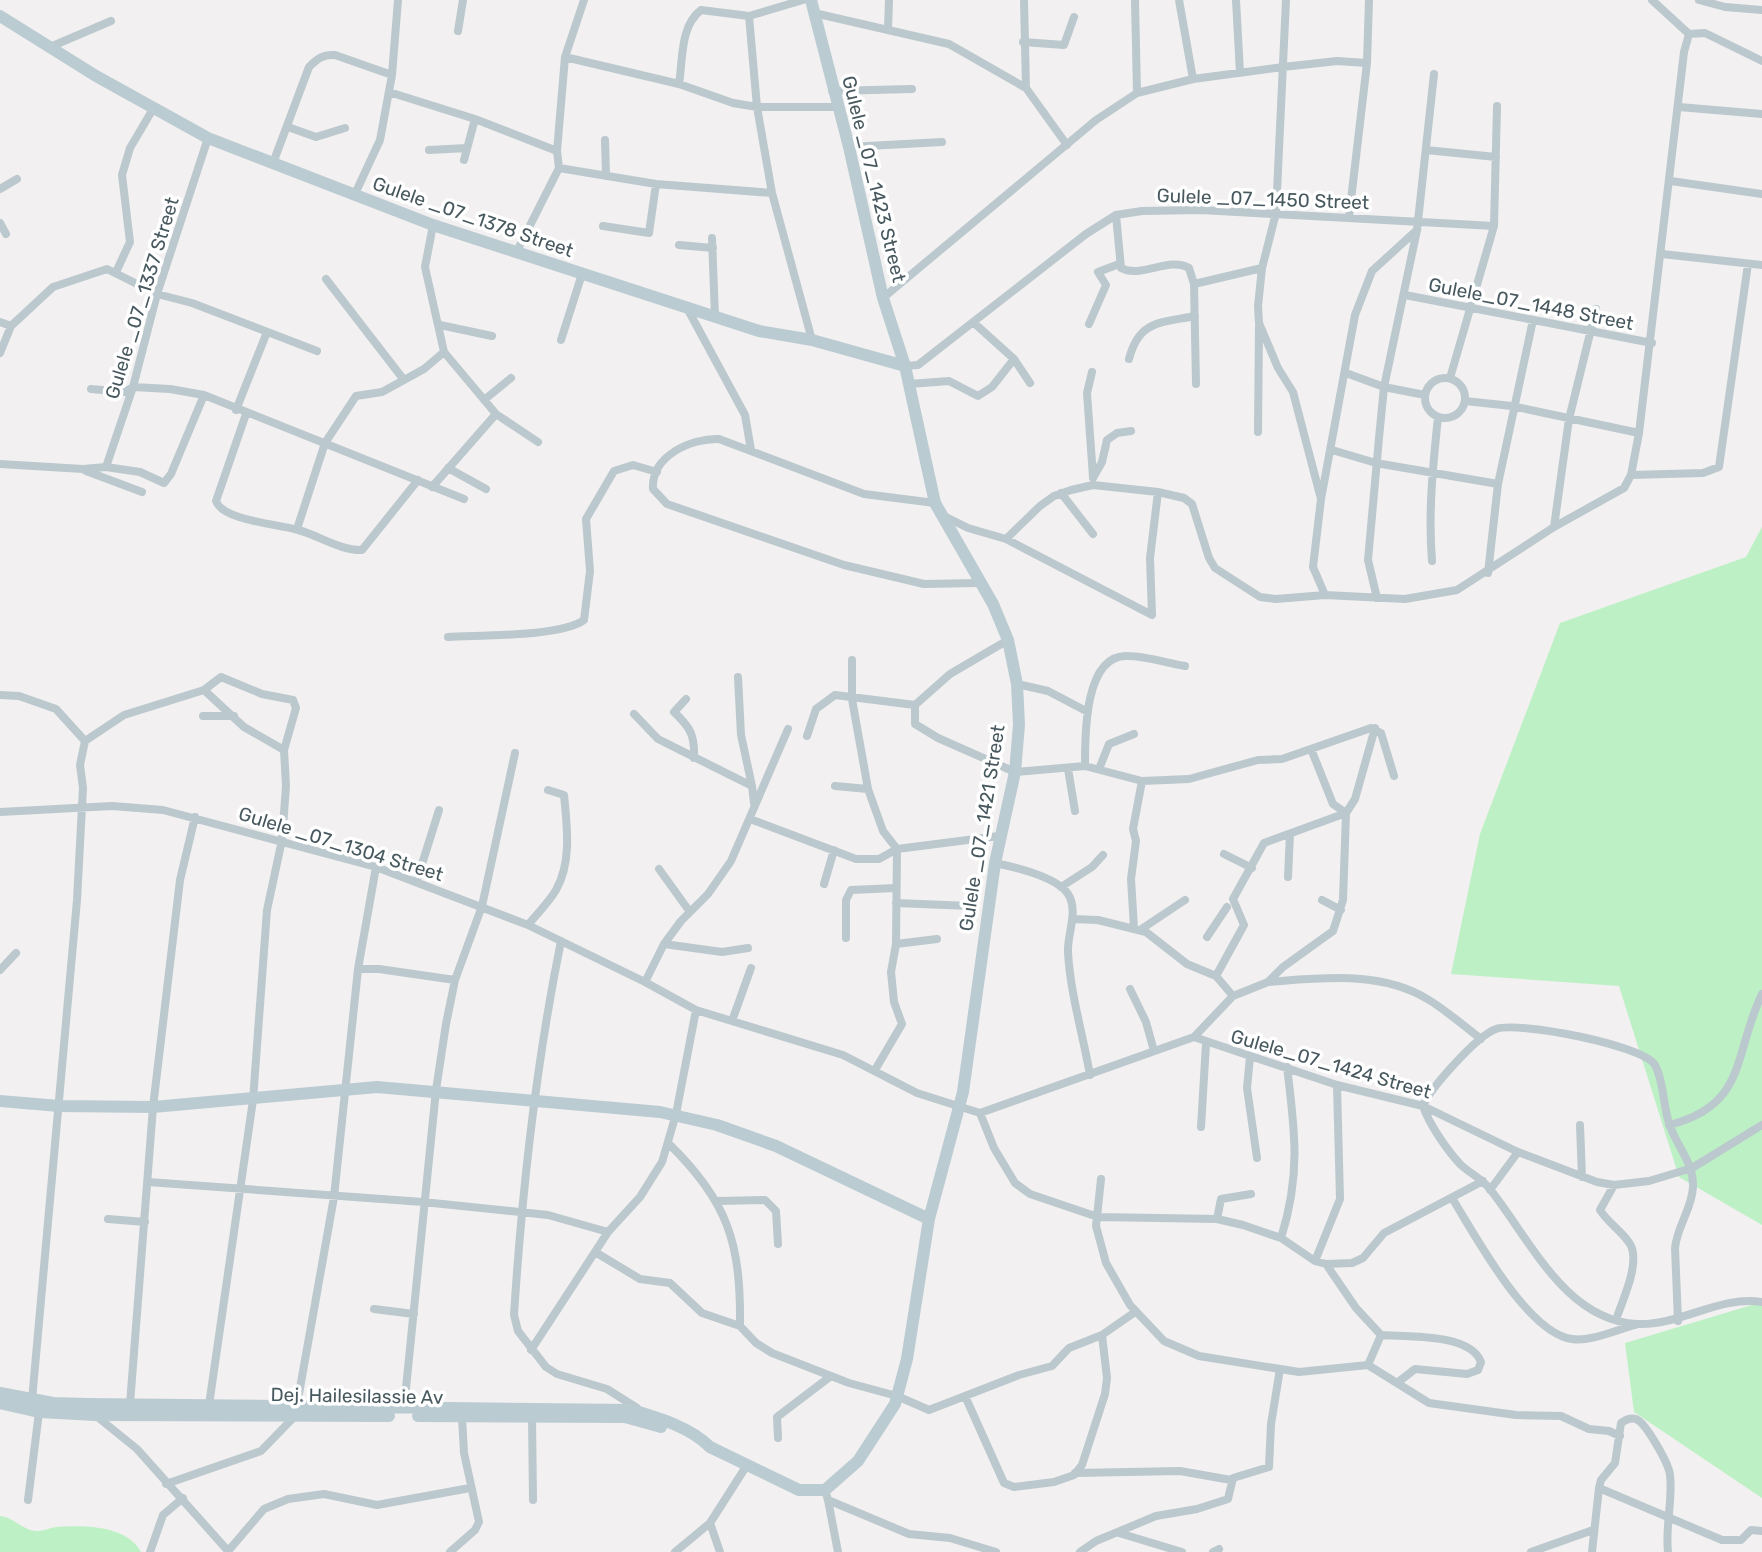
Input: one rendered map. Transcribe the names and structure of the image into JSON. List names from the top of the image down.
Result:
{
  "streets": {
    "main road": [
      "Gulele _07_1423 Street",
      "Gulele _07_1378 Street",
      "Gulele _07_1421 Street",
      "Dej. Hailesilassie Av"
    ],
    "street": [
      "Gulele _07_1450 Street",
      "Gulele _07_1337 Street",
      "Gulele_07_1448 Street",
      "Gulele _07_1304 Street",
      "Gulele_07_1424 Street"
    ]
  },
  "crossings": [
    ["Gulele _07_1423 Street", "Gulele _07_1450 Street"],
    ["Gulele _07_1423 Street", "Gulele _07_1378 Street"],
    ["Gulele _07_1423 Street", "Gulele _07_1421 Street"],
    ["Gulele _07_1450 Street", "Gulele _07_1378 Street"],
    ["Gulele _07_1450 Street", "Gulele _07_1421 Street"],
    ["Gulele _07_1378 Street", "Gulele _07_1337 Street"],
    ["Gulele _07_1378 Street", "Gulele _07_1421 Street"],
    ["Gulele _07_1421 Street", "Gulele _07_1304 Street"]
  ]
}
